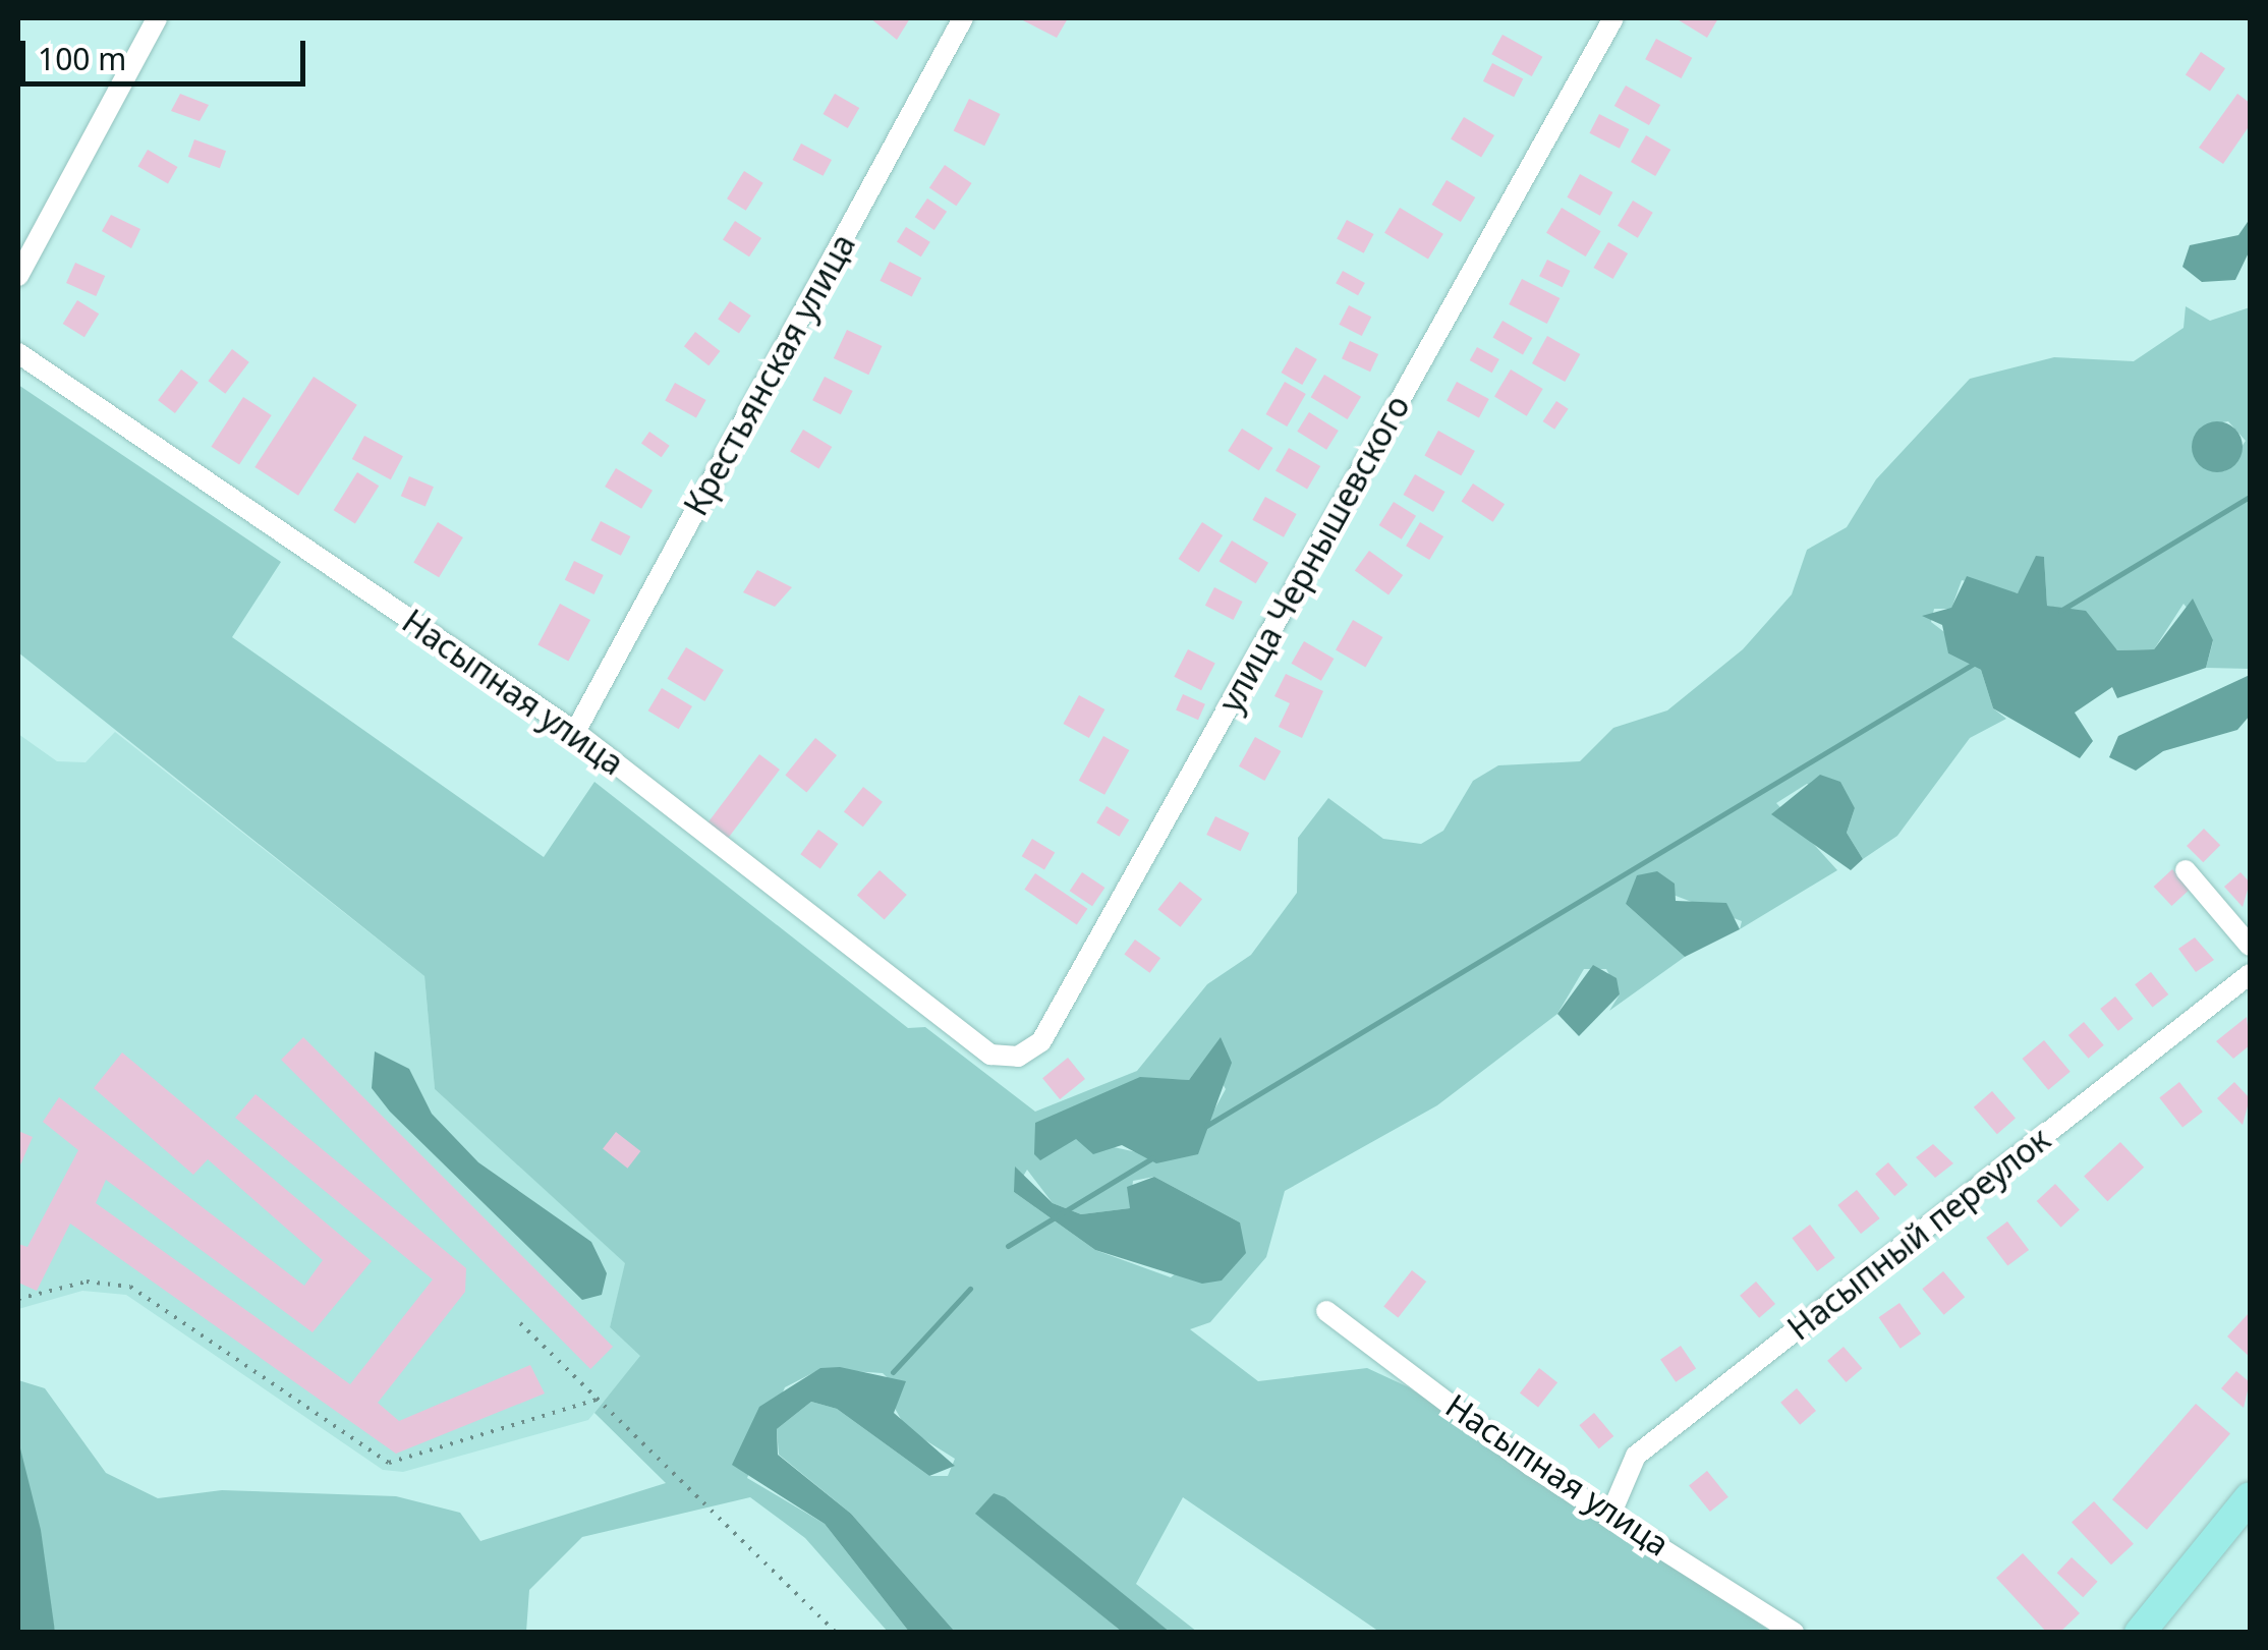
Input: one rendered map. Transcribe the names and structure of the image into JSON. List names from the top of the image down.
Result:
{
  "streets": {
    "street": [
      "Крестьянская улица",
      "улица Чернышевского",
      "Насыпная улица",
      "Насыпный переулок"
    ]
  },
  "crossings": [
    ["Крестьянская улица", "Насыпная улица"],
    ["улица Чернышевского", "Насыпная улица"],
    ["Насыпная улица", "Насыпный переулок"]
  ],
  "scale_bar": "100 m"
}
